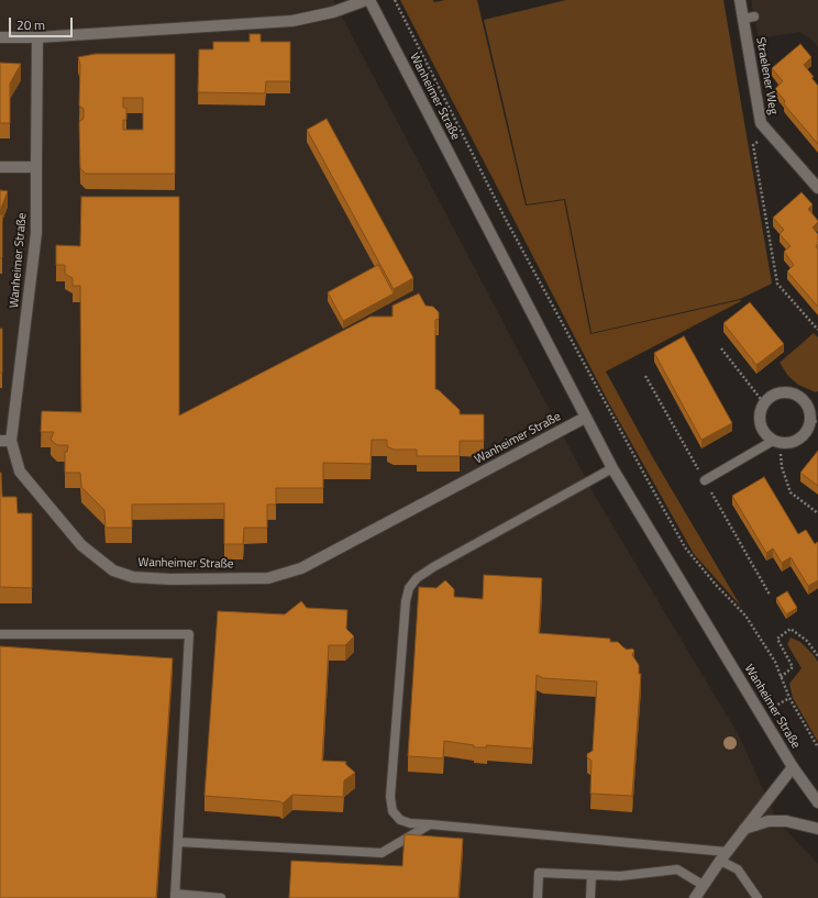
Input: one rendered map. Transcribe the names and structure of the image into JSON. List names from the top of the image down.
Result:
{
  "streets": {
    "street": ["Straelener Weg", "Wanheimer Straße"]
  },
  "scale_bar": "20 m"
}
